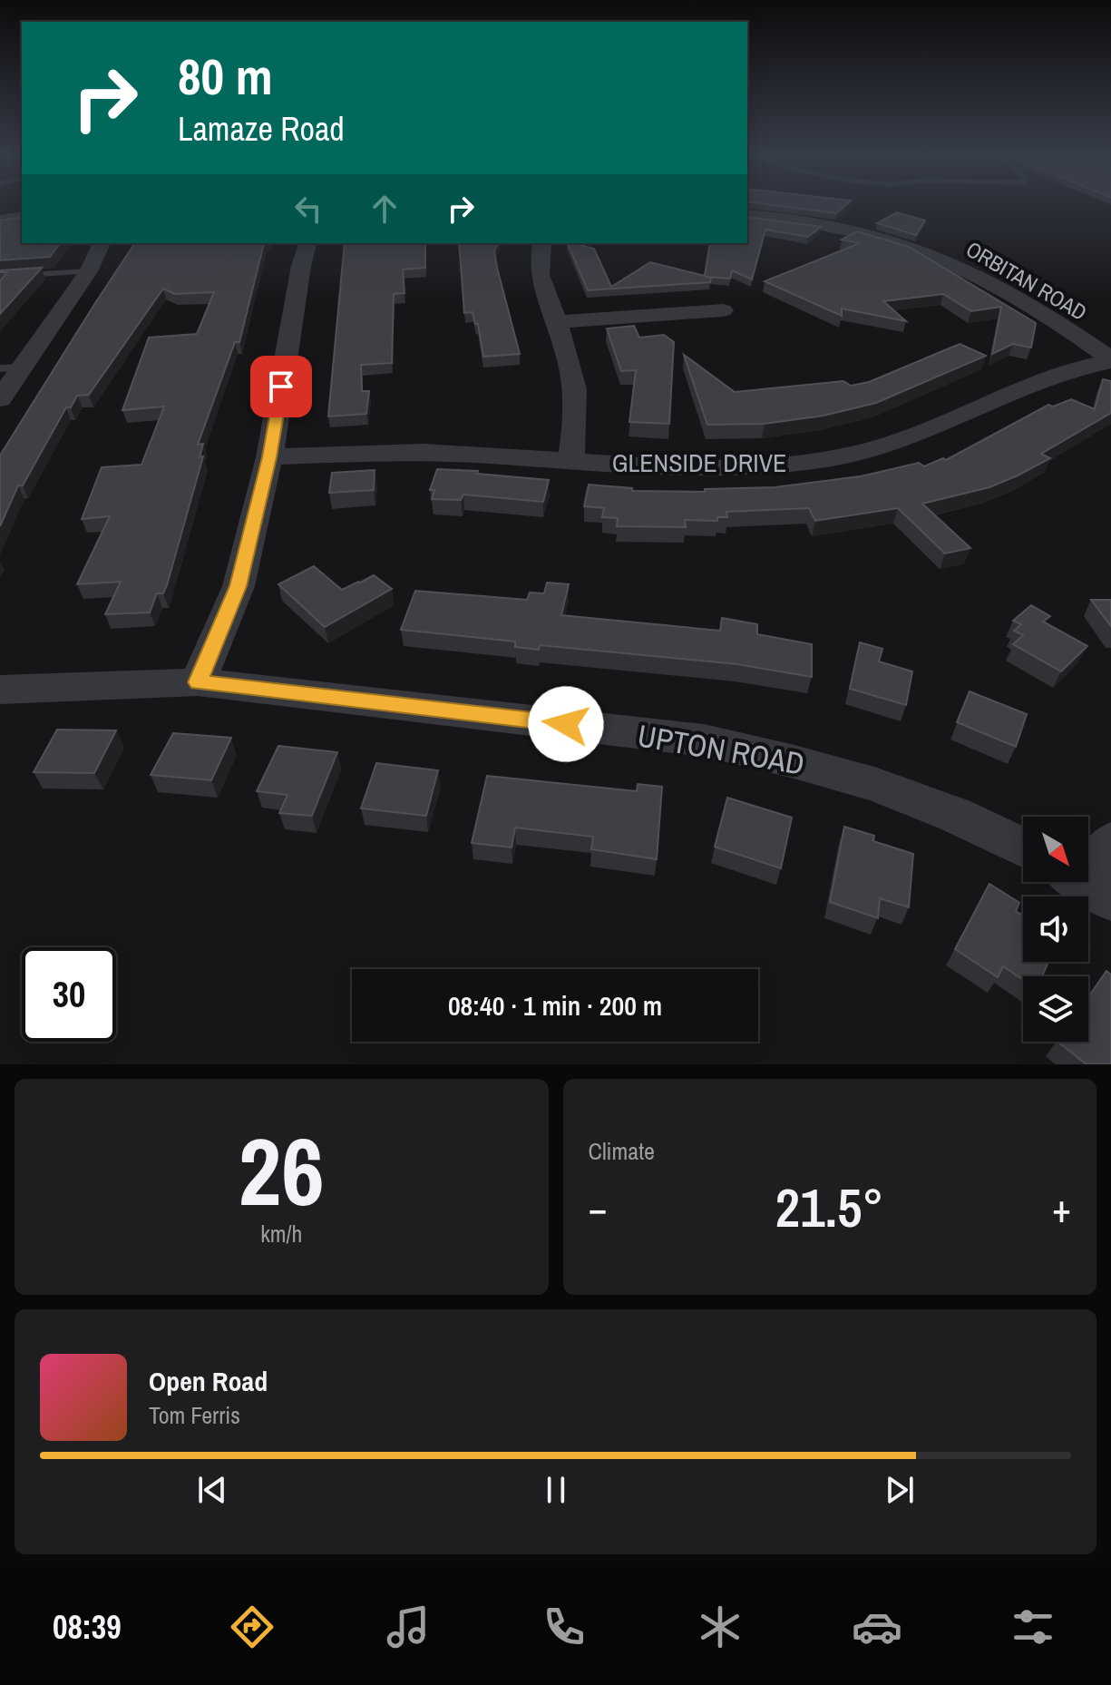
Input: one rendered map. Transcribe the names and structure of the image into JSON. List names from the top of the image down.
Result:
{
  "streets": {
    "street": ["ORBITAN ROAD", "GLENSIDE DRIVE", "UPTON ROAD"]
  },
  "crossings": [
    ["ORBITAN ROAD", "GLENSIDE DRIVE"]
  ],
  "north": "bottom right",
  "page": {
    "turn": ["80 m", "Lamaze Road"],
    "limit": "30",
    "trip": "08:40 · 1 min · 200 m",
    "tile": [
      ["26", "km/h"],
      "Climate"
    ],
    "heat": ["−", "21.5°", "+"],
    "song": ["Open Road", "Tom Ferris"],
    "tabs": "08:39"
  }
}
